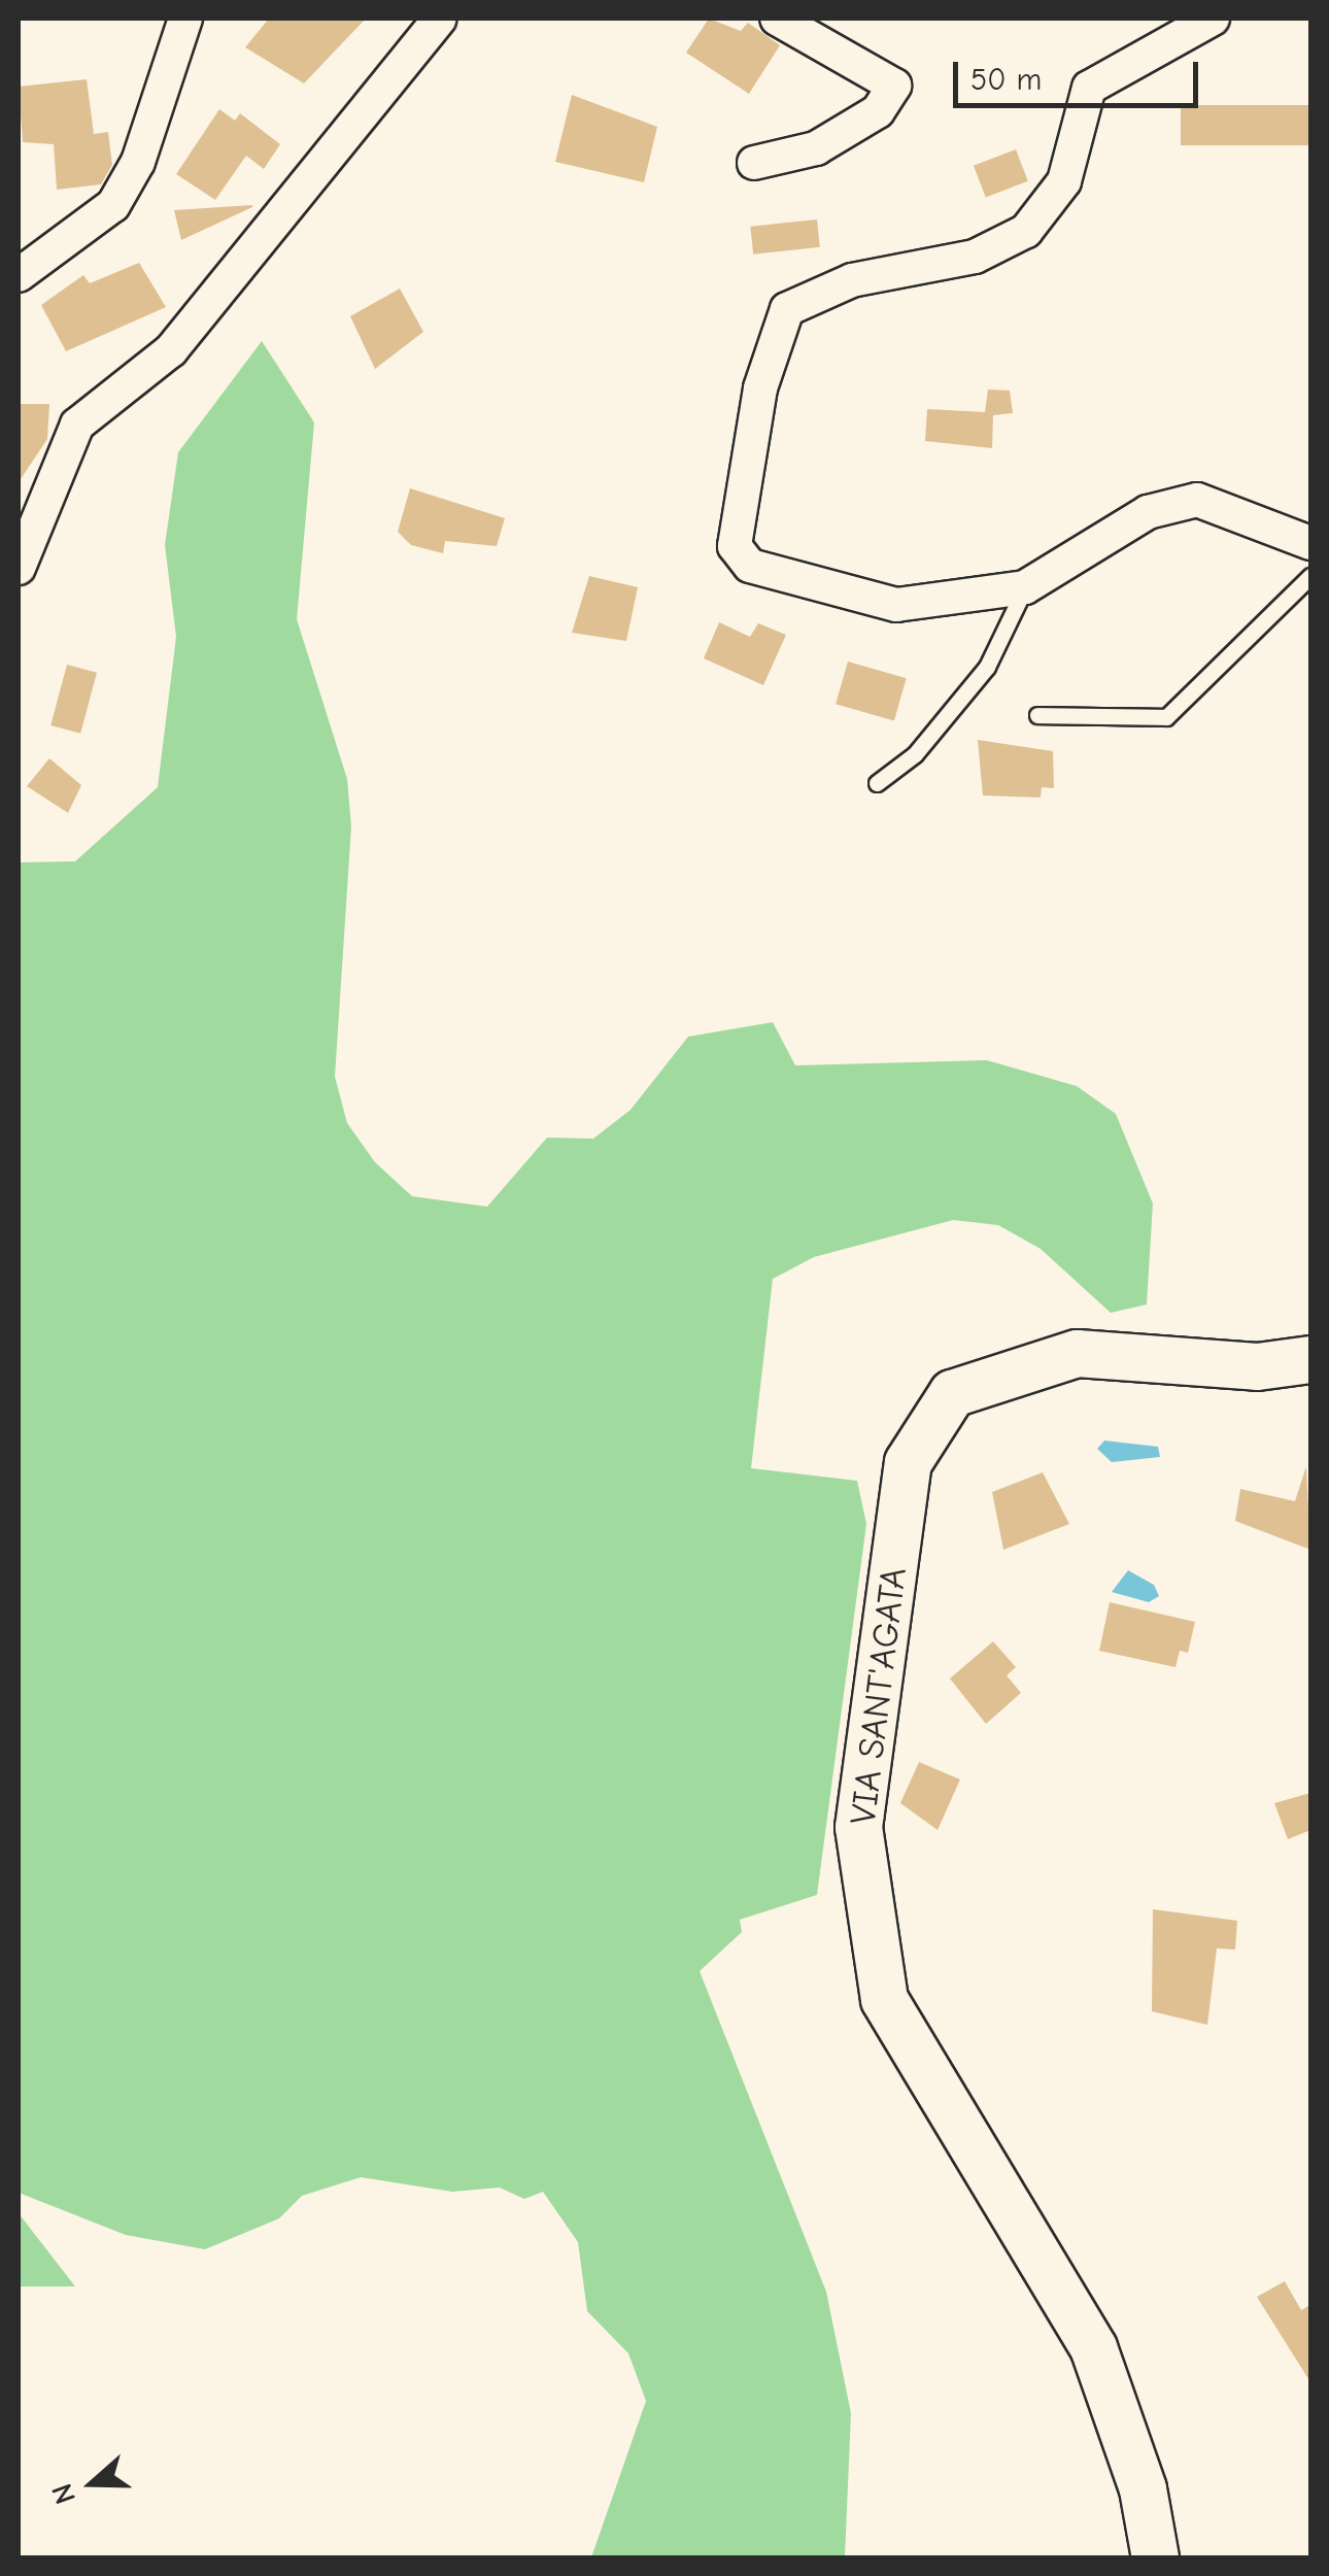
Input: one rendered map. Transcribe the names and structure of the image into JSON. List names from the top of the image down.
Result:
{
  "streets": {
    "street": ["VIA SANT'AGATA"]
  },
  "scale_bar": "50 m",
  "north": "left"
}
